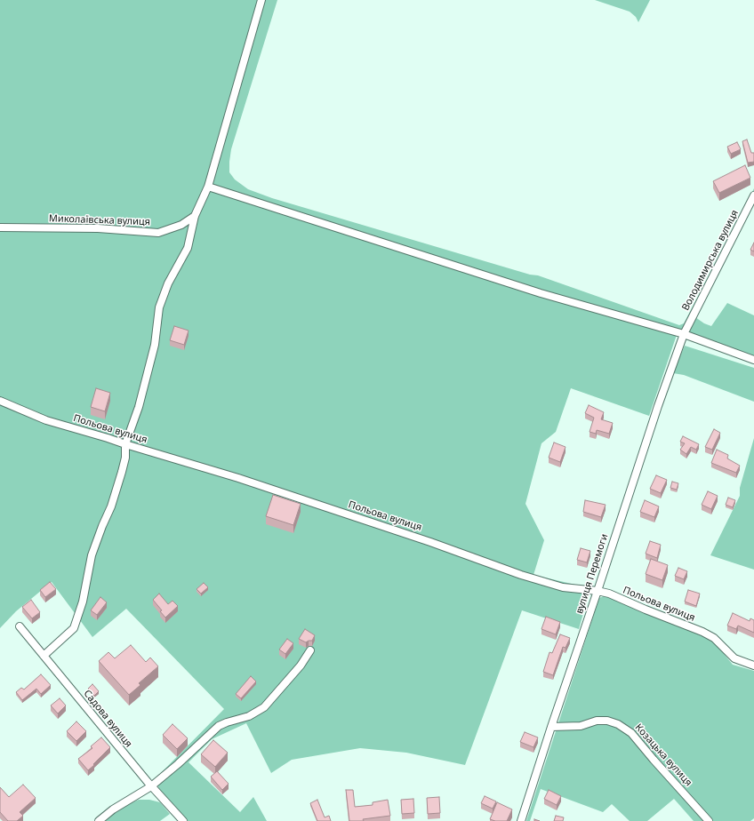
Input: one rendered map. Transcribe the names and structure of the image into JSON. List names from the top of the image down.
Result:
{
  "streets": {
    "street": [
      "Миколаївська вулиця",
      "Володимирська вулиця",
      "Польова вулиця",
      "вулиця Перемоги",
      "Садова вулиця",
      "Козацька вулиця"
    ]
  },
  "crossings": [
    ["Володимирська вулиця", "вулиця Перемоги"],
    ["Польова вулиця", "вулиця Перемоги"],
    ["вулиця Перемоги", "Козацька вулиця"]
  ]
}
